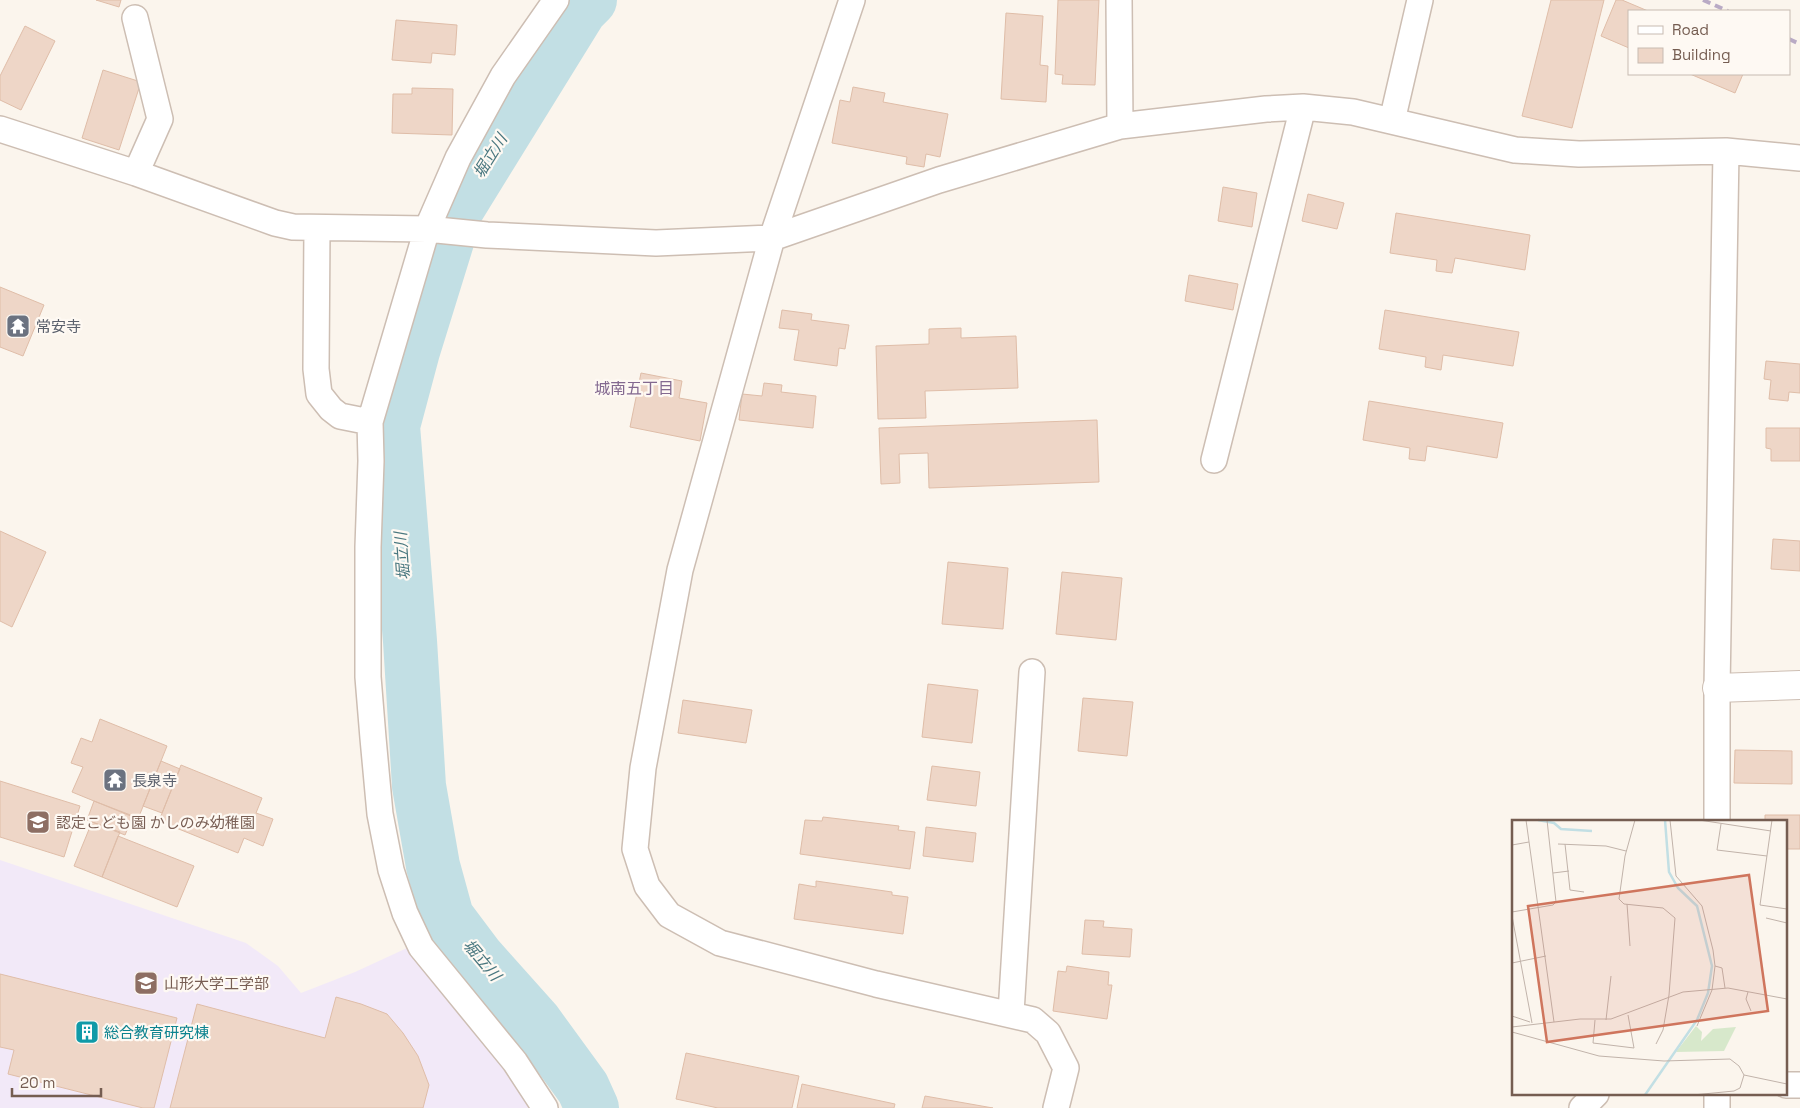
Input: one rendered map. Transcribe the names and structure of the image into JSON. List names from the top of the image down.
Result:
{
  "districts": ["城南五丁目"],
  "water": ["堀立川"],
  "places": {
    "temple": ["常安寺", "長泉寺"],
    "school or university": ["認定こども園 かしのみ幼稚園", "山形大学工学部"],
    "building": ["総合教育研究棟"]
  },
  "legend": ["Road", "Building"],
  "scale_bar": "20 m"
}
